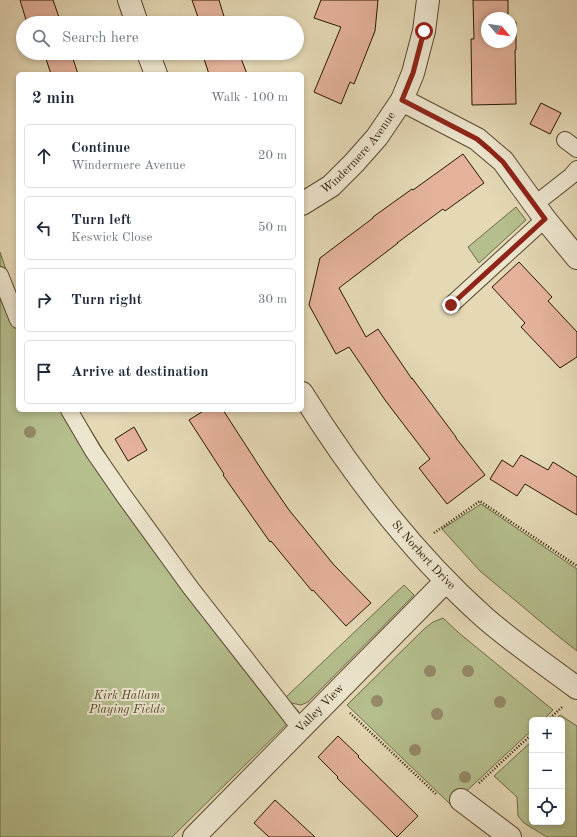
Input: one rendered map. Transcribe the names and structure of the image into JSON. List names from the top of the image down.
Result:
{
  "streets": {
    "street": ["Windermere Avenue", "St Norbert Drive", "Valley View"]
  },
  "crossings": [
    ["St Norbert Drive", "Valley View"]
  ],
  "parks": ["Kirk Hallam Playing Fields"],
  "north": "bottom right",
  "page": {
    "search": "Search here",
    "heading": ["2 min", "Walk · 100 m"],
    "list": [
      ["Continue", "Windermere Avenue", "20 m"],
      ["Turn left", "Keswick Close", "50 m"],
      ["Turn right", "30 m"],
      "Arrive at destination"
    ],
    "map_buttons": ["+", "−"]
  }
}
